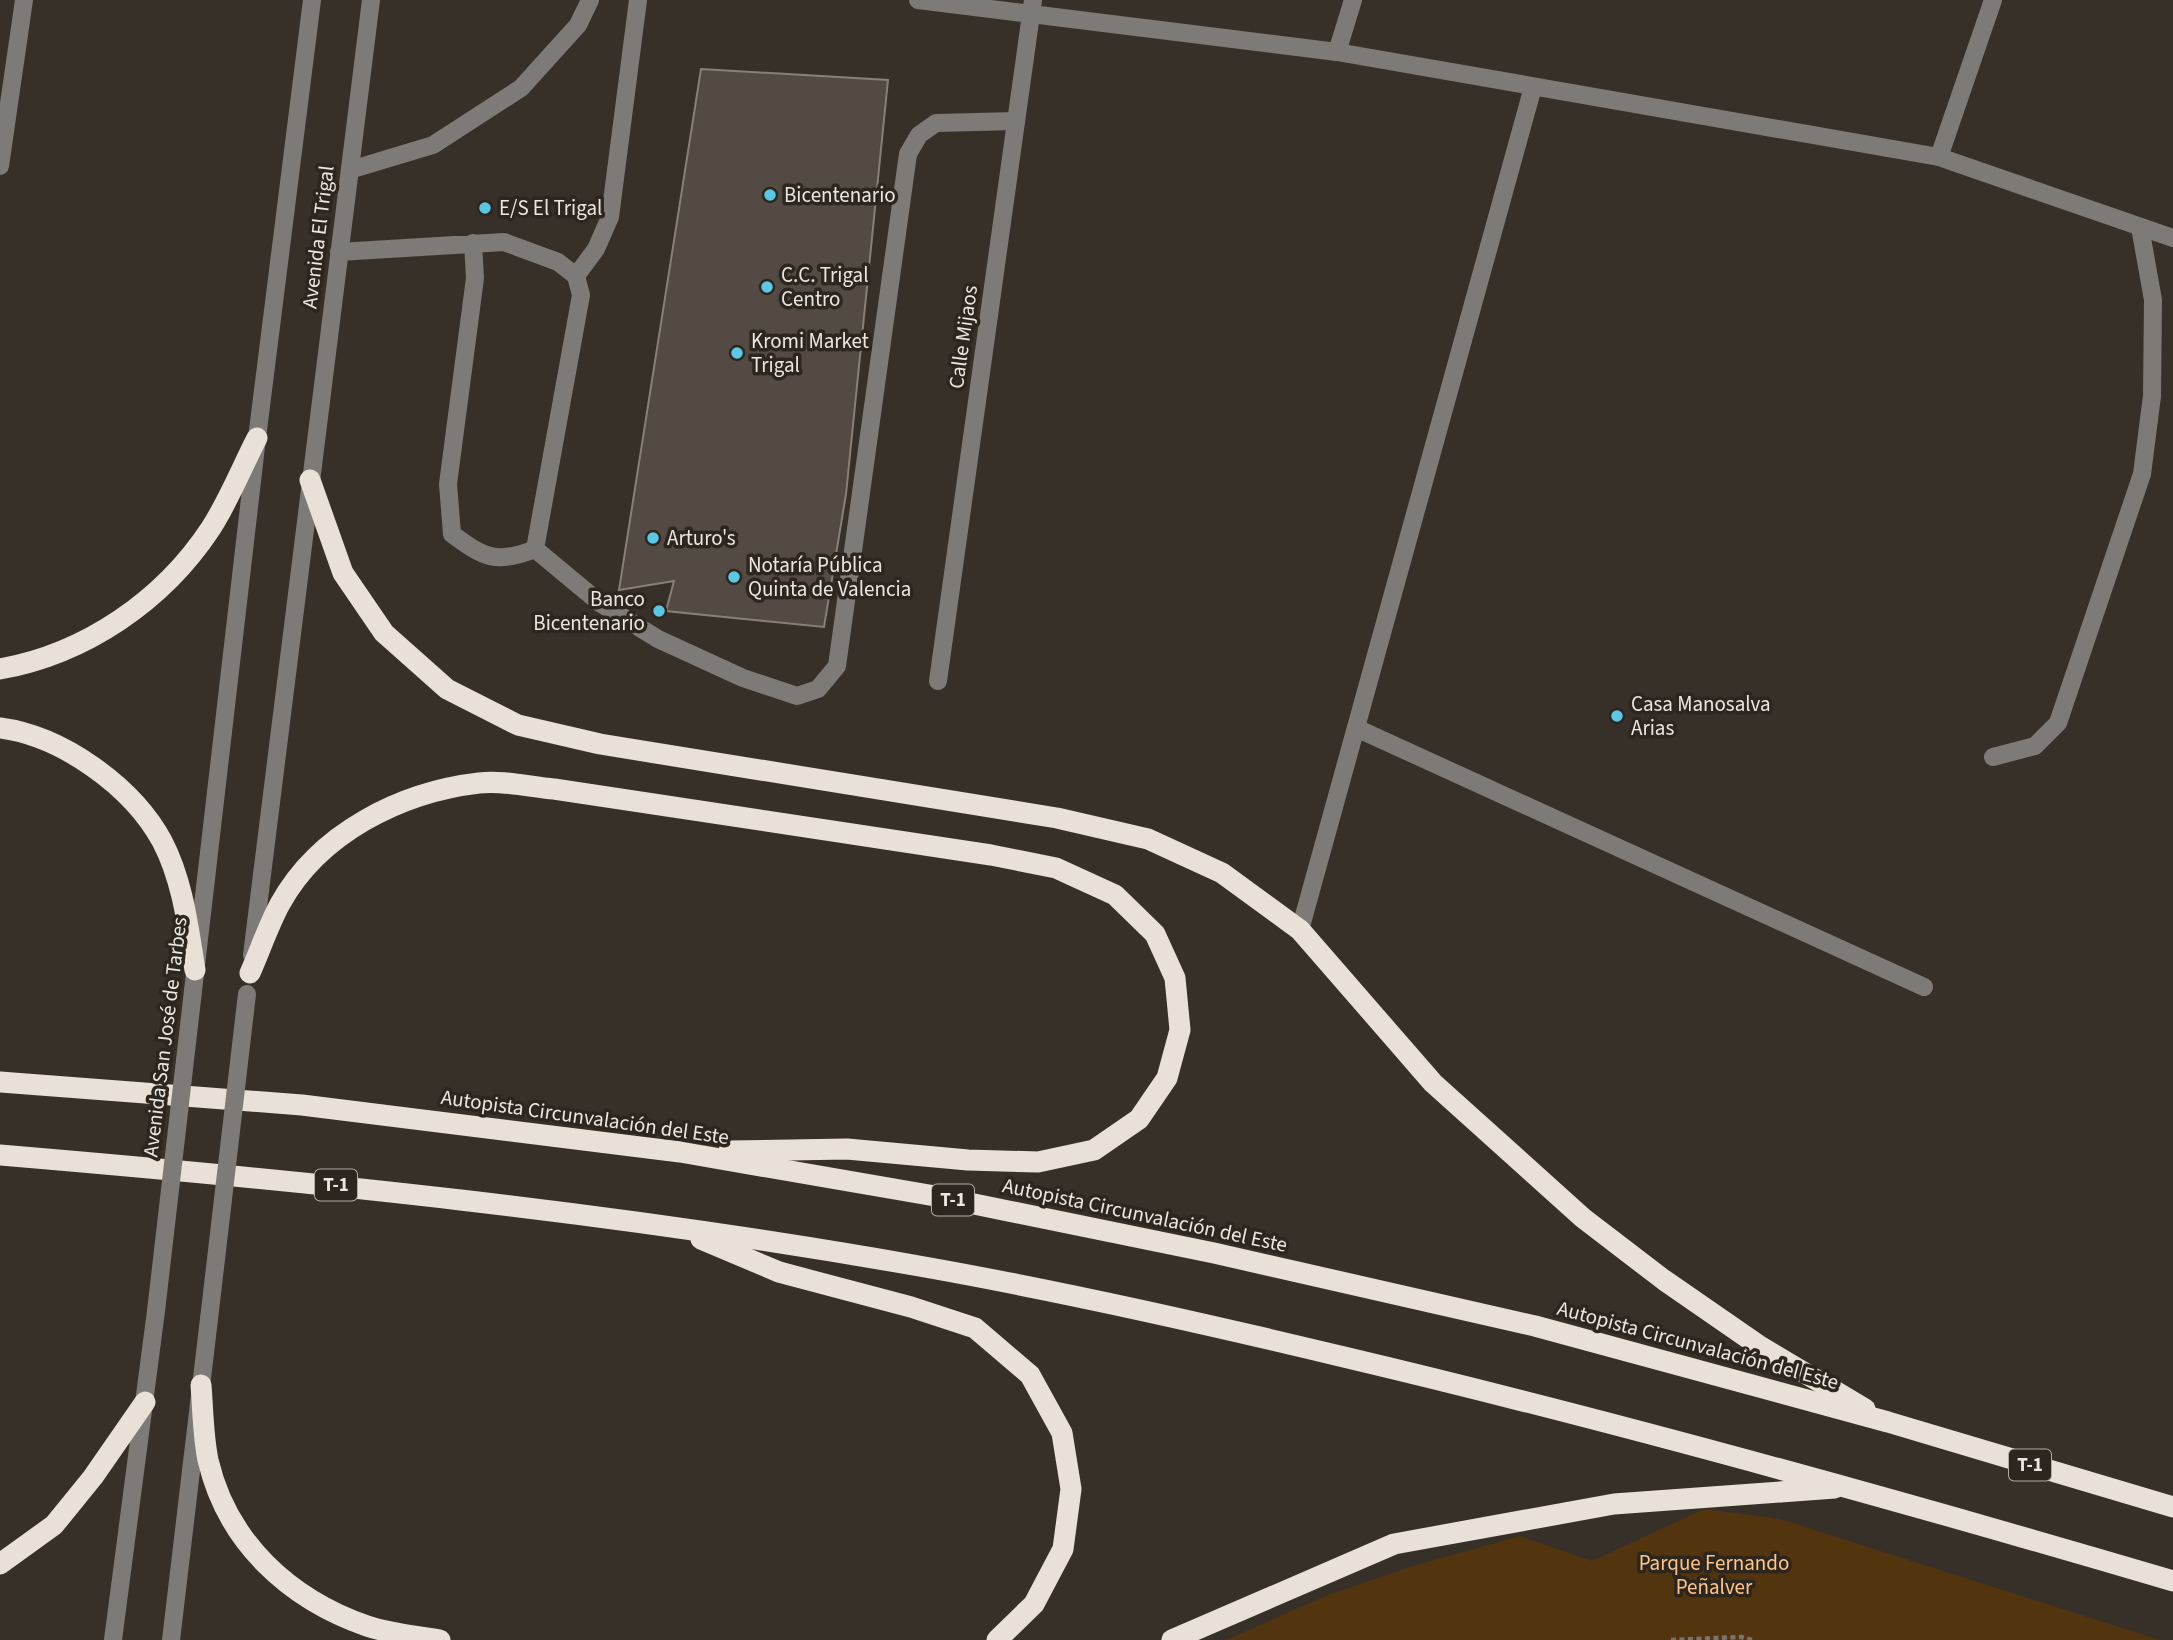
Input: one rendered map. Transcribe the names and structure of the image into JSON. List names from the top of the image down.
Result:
{
  "streets": {
    "highway": ["Autopista Circunvalación del Este", "T-1"],
    "street": ["Avenida El Trigal", "Calle Mijaos", "Avenida San José de Tarbes"]
  },
  "crossings": [
    ["Avenida El Trigal", "Avenida San José de Tarbes"]
  ],
  "parks": ["Parque Fernando Peñalver"],
  "places": [
    "Bicentenario",
    "E/S El Trigal",
    "C.C. Trigal Centro",
    "Kromi Market Trigal",
    "Arturo's",
    "Notaría Pública Quinta de Valencia",
    "Banco Bicentenario",
    "Casa Manosalva Arias"
  ]
}
